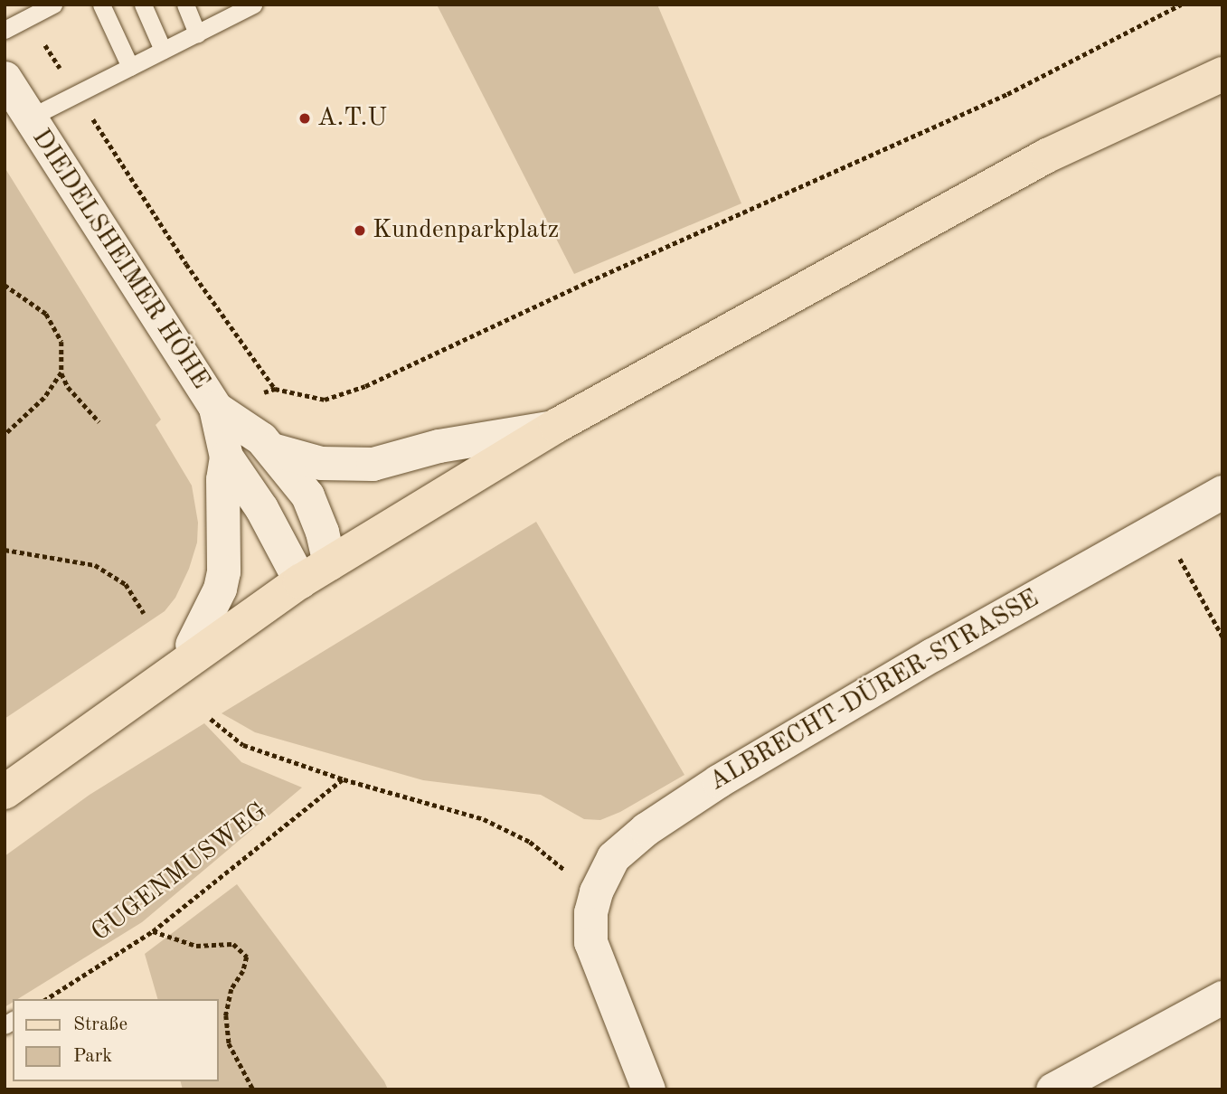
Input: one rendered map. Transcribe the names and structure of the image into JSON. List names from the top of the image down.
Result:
{
  "streets": {
    "street": ["DIEDELSHEIMER HÖHE", "ALBRECHT-DÜRER-STRASSE"],
    "path": ["GUGENMUSWEG"]
  },
  "places": ["A.T.U", "Kundenparkplatz"],
  "legend": ["Straße", "Park"]
}
